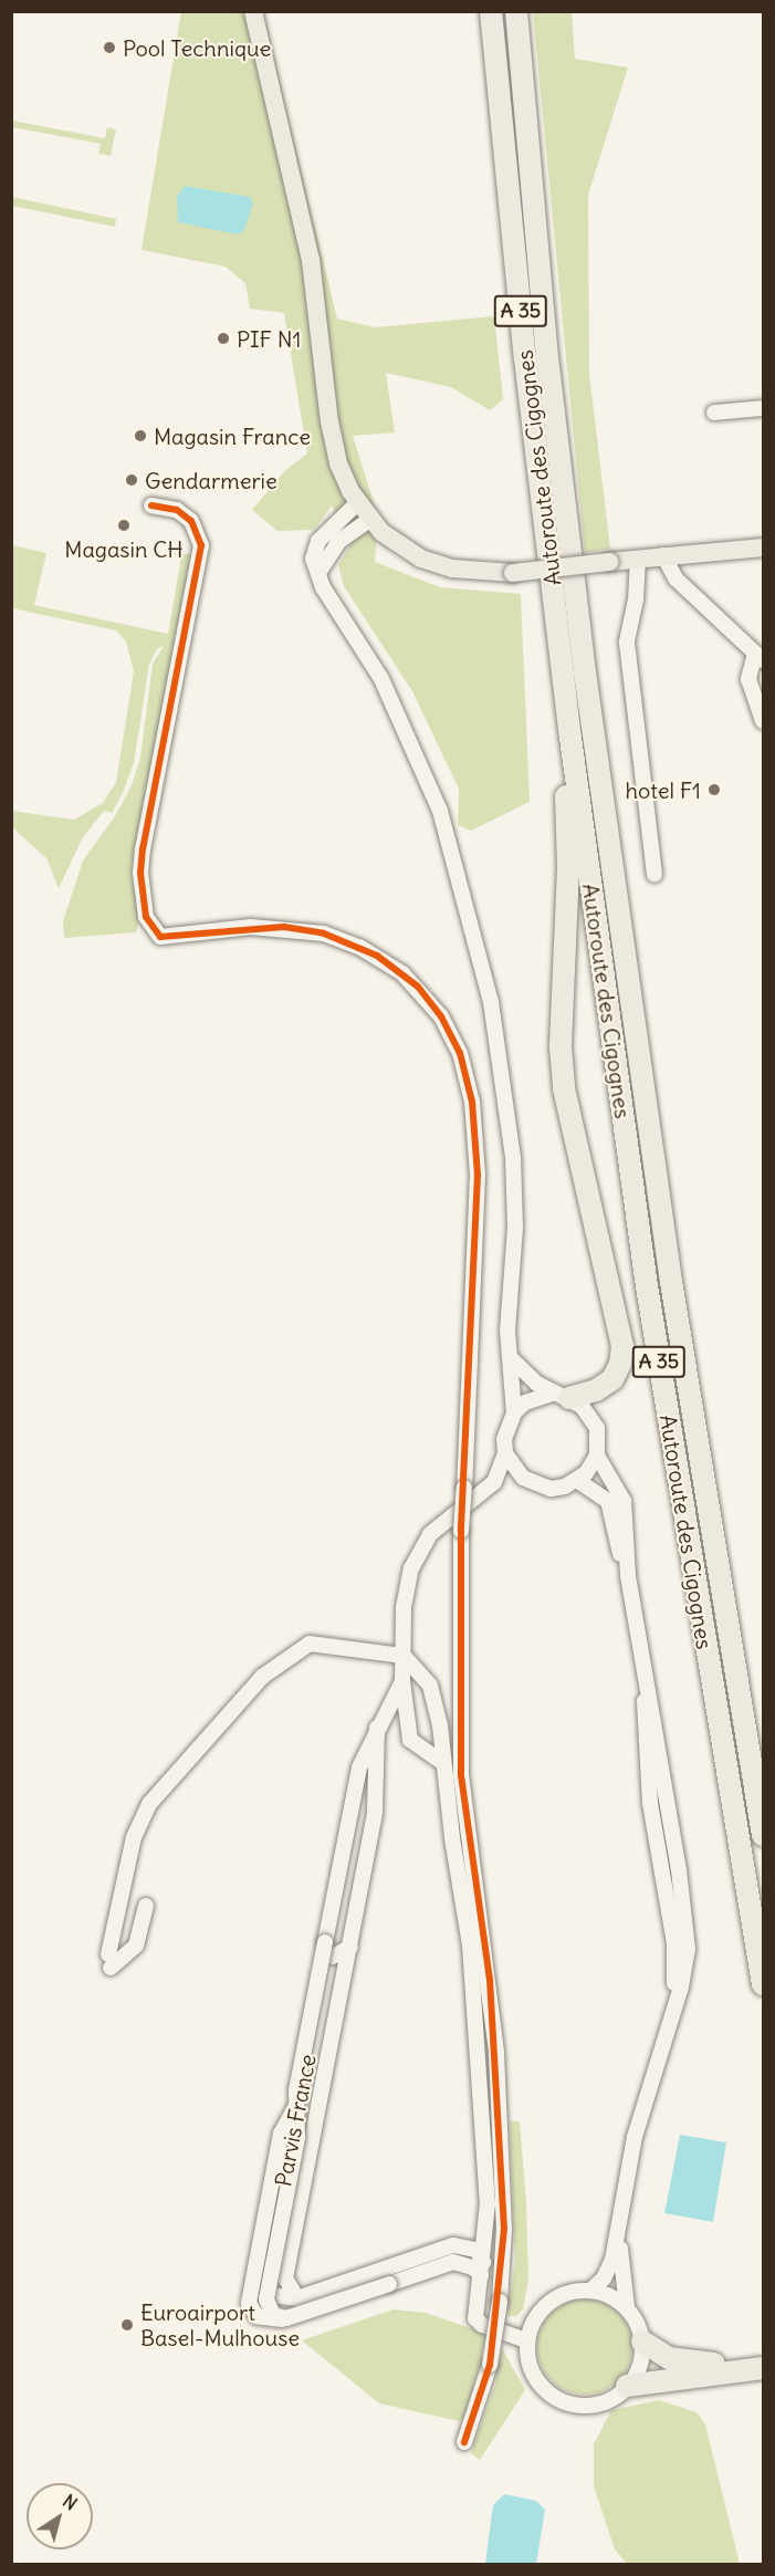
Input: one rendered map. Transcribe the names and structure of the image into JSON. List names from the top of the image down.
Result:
{
  "streets": {
    "highway": ["A 35", "Autoroute des Cigognes"],
    "street": ["Parvis France"]
  },
  "places": [
    "Pool Technique",
    "PIF N1",
    "Magasin France",
    "Gendarmerie",
    "Magasin CH",
    "hotel F1",
    "Euroairport Basel-Mulhouse"
  ],
  "north": "top right"
}
